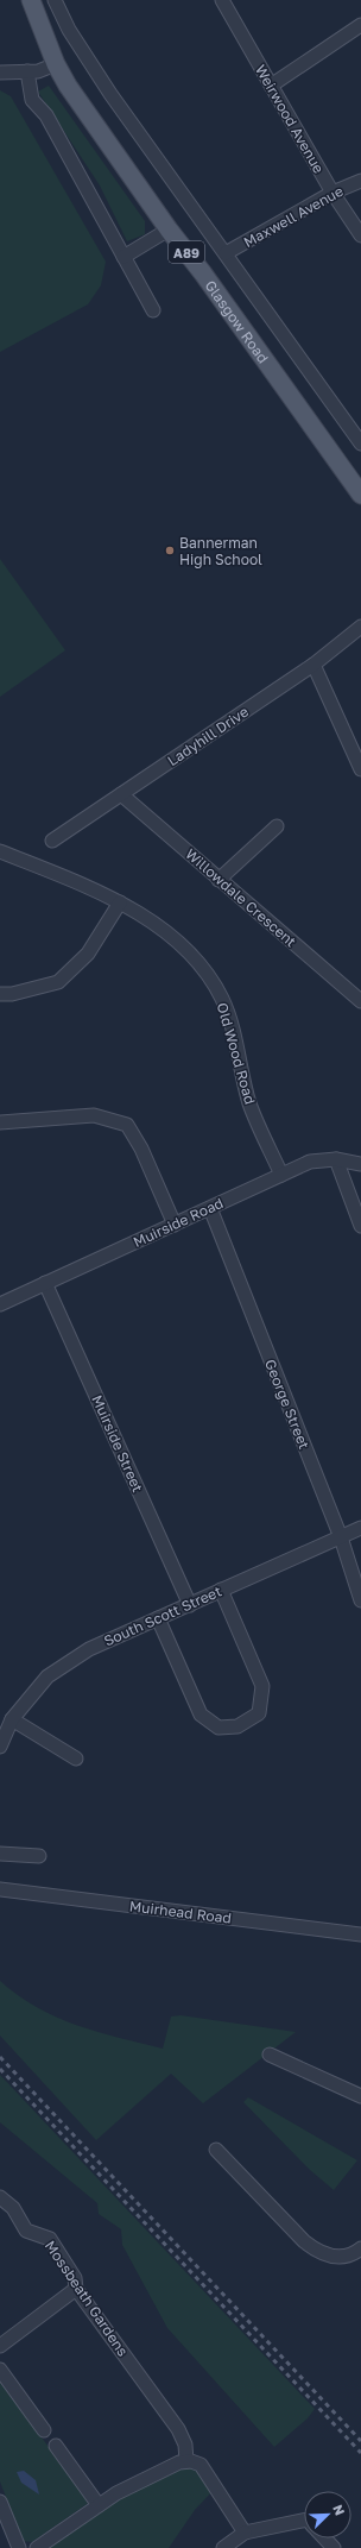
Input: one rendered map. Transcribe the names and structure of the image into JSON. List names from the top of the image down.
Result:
{
  "streets": {
    "main road": ["A89", "Glasgow Road"],
    "street": [
      "Weirwood Avenue",
      "Maxwell Avenue",
      "Ladyhill Drive",
      "Willowdale Crescent",
      "Old Wood Road",
      "Muirside Road",
      "George Street",
      "Muirside Street",
      "South Scott Street",
      "Muirhead Road",
      "Mossbeath Gardens"
    ]
  },
  "crossings": [
    ["Weirwood Avenue", "Maxwell Avenue"],
    ["Maxwell Avenue", "Glasgow Road"],
    ["Ladyhill Drive", "Willowdale Crescent"],
    ["Old Wood Road", "Muirside Road"],
    ["Muirside Road", "George Street"],
    ["Muirside Road", "Muirside Street"],
    ["George Street", "South Scott Street"],
    ["Muirside Street", "South Scott Street"]
  ],
  "places": ["Bannerman High School"],
  "north": "top right"
}
